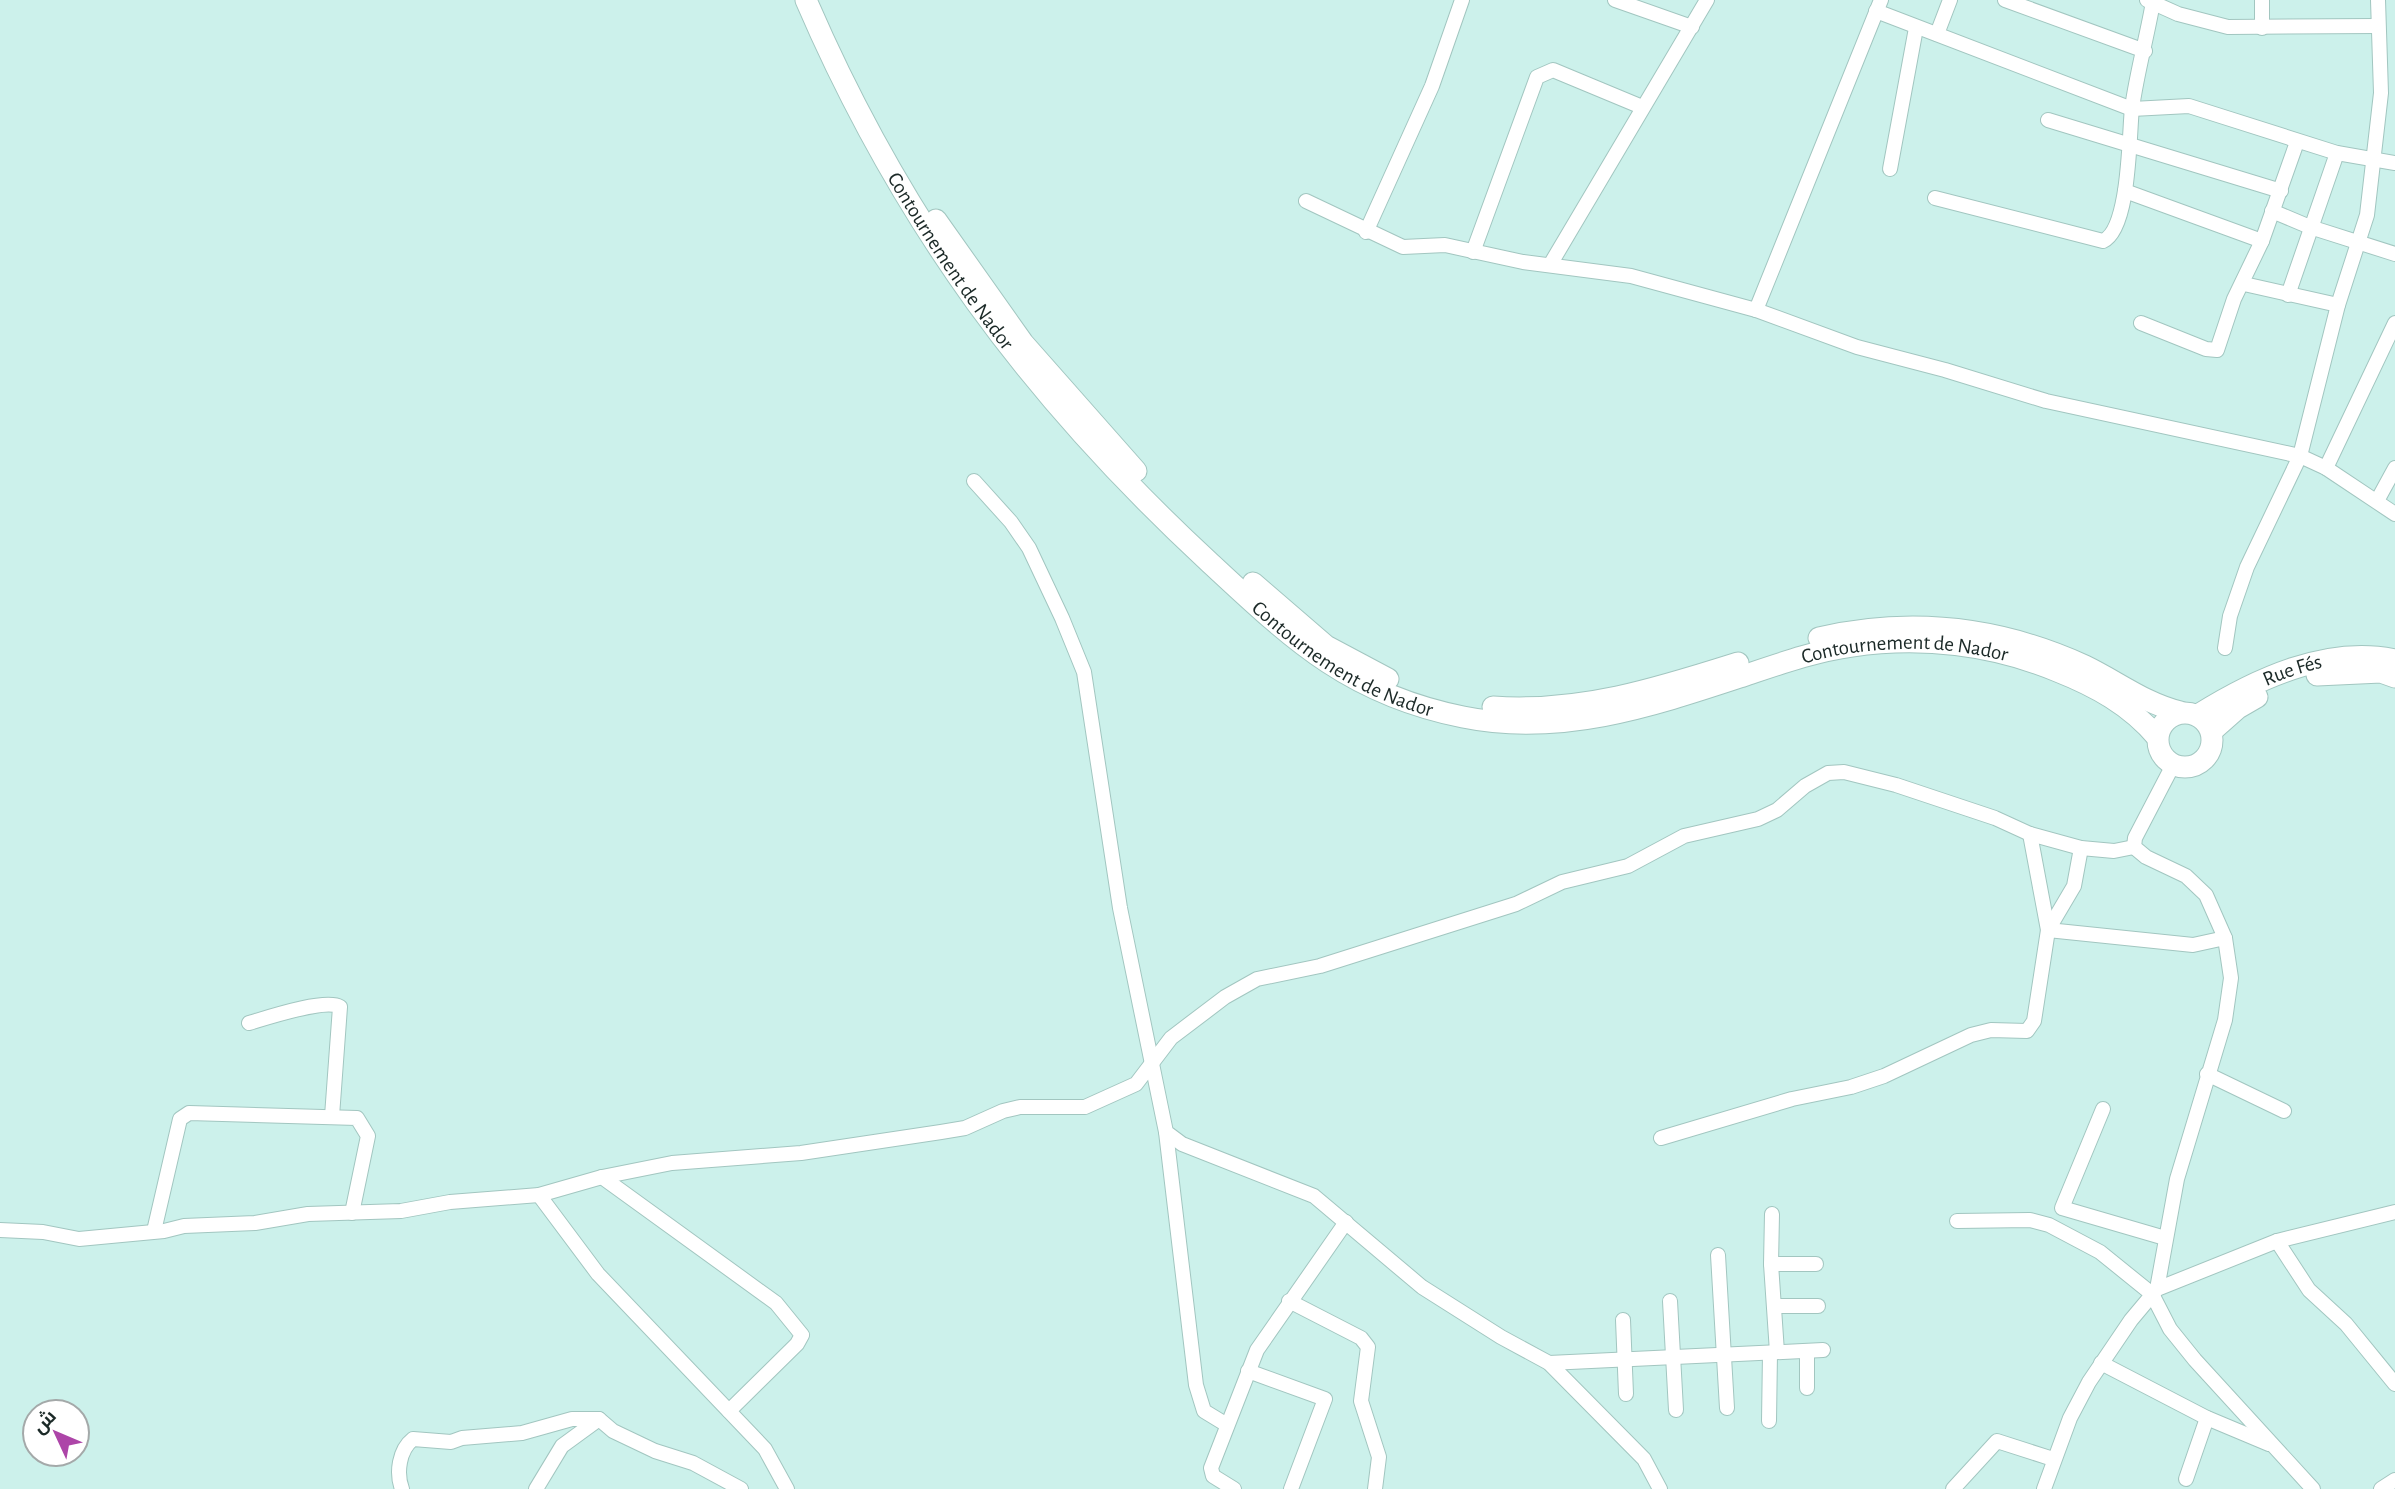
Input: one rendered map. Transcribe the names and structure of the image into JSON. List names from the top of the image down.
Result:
{
  "streets": {
    "highway": ["Contournement de Nador", "Rue Fés"]
  },
  "crossings": [
    ["Contournement de Nador", "Rue Fés"]
  ],
  "north": "top left"
}
